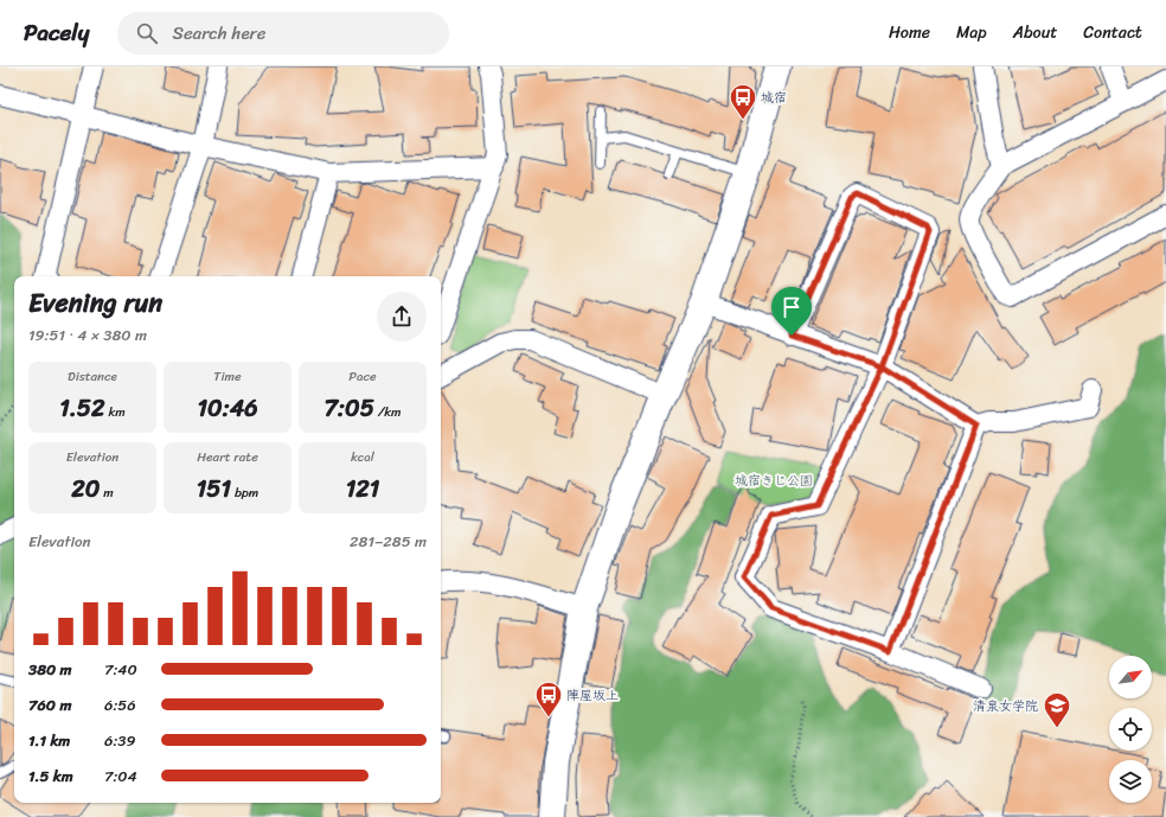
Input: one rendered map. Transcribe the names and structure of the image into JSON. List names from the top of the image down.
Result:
{
  "parks": ["城宿きじ公園"],
  "places": {
    "bus stop": ["城宿", "陣屋坂上"],
    "school or university": ["清泉女学院"]
  },
  "north": "top right",
  "page": {
    "header": "Pacely",
    "search": "Search here",
    "nav": [
      "Home",
      "Map",
      "About",
      "Contact"
    ],
    "heading": ["Evening run", "19:51 · 4 × 380 m"],
    "stats": [
      ["Distance", "1.52 km"],
      ["Time", "10:46"],
      ["Pace", "7:05 /km"],
      ["Elevation", "20 m"],
      ["Heart rate", "151 bpm"],
      ["kcal", "121"]
    ],
    "chart": ["Elevation", "281–285 m"],
    "list": [
      {
        "name": "380 m",
        "note": "7:40"
      },
      {
        "name": "760 m",
        "note": "6:56"
      },
      {
        "name": "1.1 km",
        "note": "6:39"
      },
      {
        "name": "1.5 km",
        "note": "7:04"
      }
    ]
  }
}
